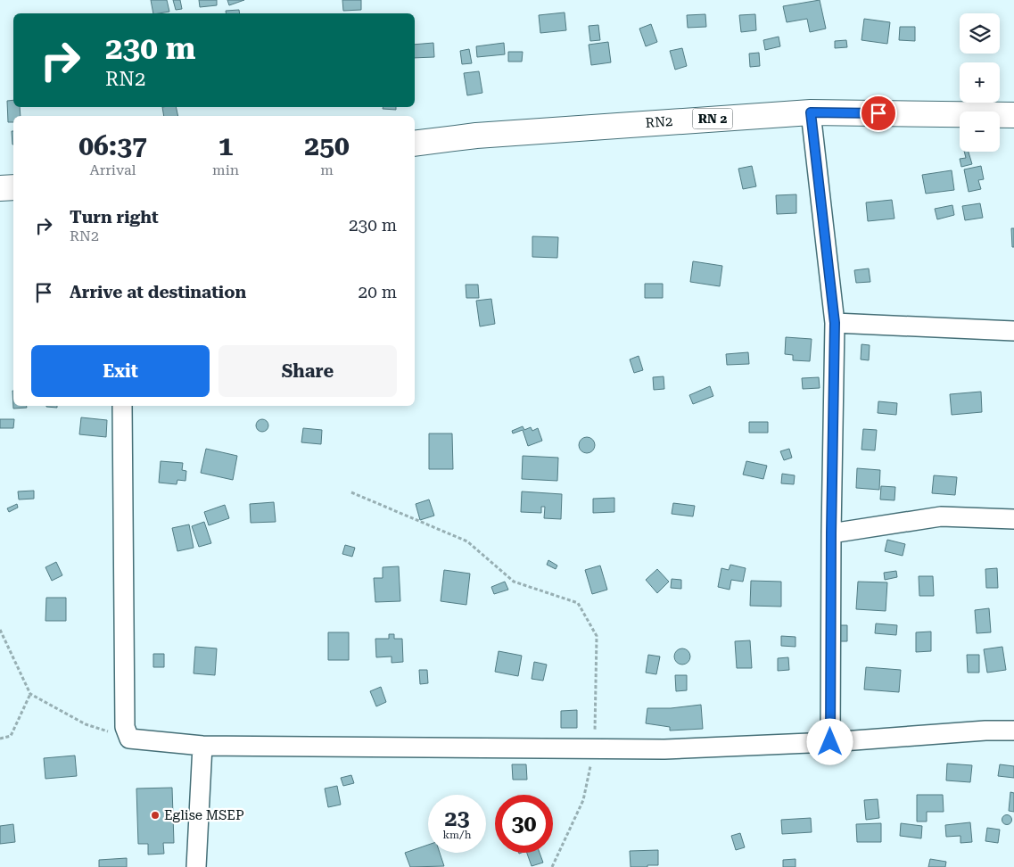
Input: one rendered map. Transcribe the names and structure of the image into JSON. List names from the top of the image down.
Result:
{
  "streets": {
    "main road": ["RN 2", "RN2"]
  },
  "places": ["Eglise MSEP"],
  "page": {
    "map_buttons": ["+", "−"],
    "turn": ["230 m", "RN2"],
    "eta": [
      "06:37",
      "Arrival",
      "1",
      "min",
      "250",
      "m"
    ],
    "list": [
      {
        "name": "Turn right",
        "note": "RN2",
        "value": "230 m"
      },
      {
        "name": "Arrive at destination",
        "value": "20 m"
      }
    ],
    "buttons": ["Exit", "Share"],
    "speed": "23 km/h",
    "limit": "30"
  }
}
